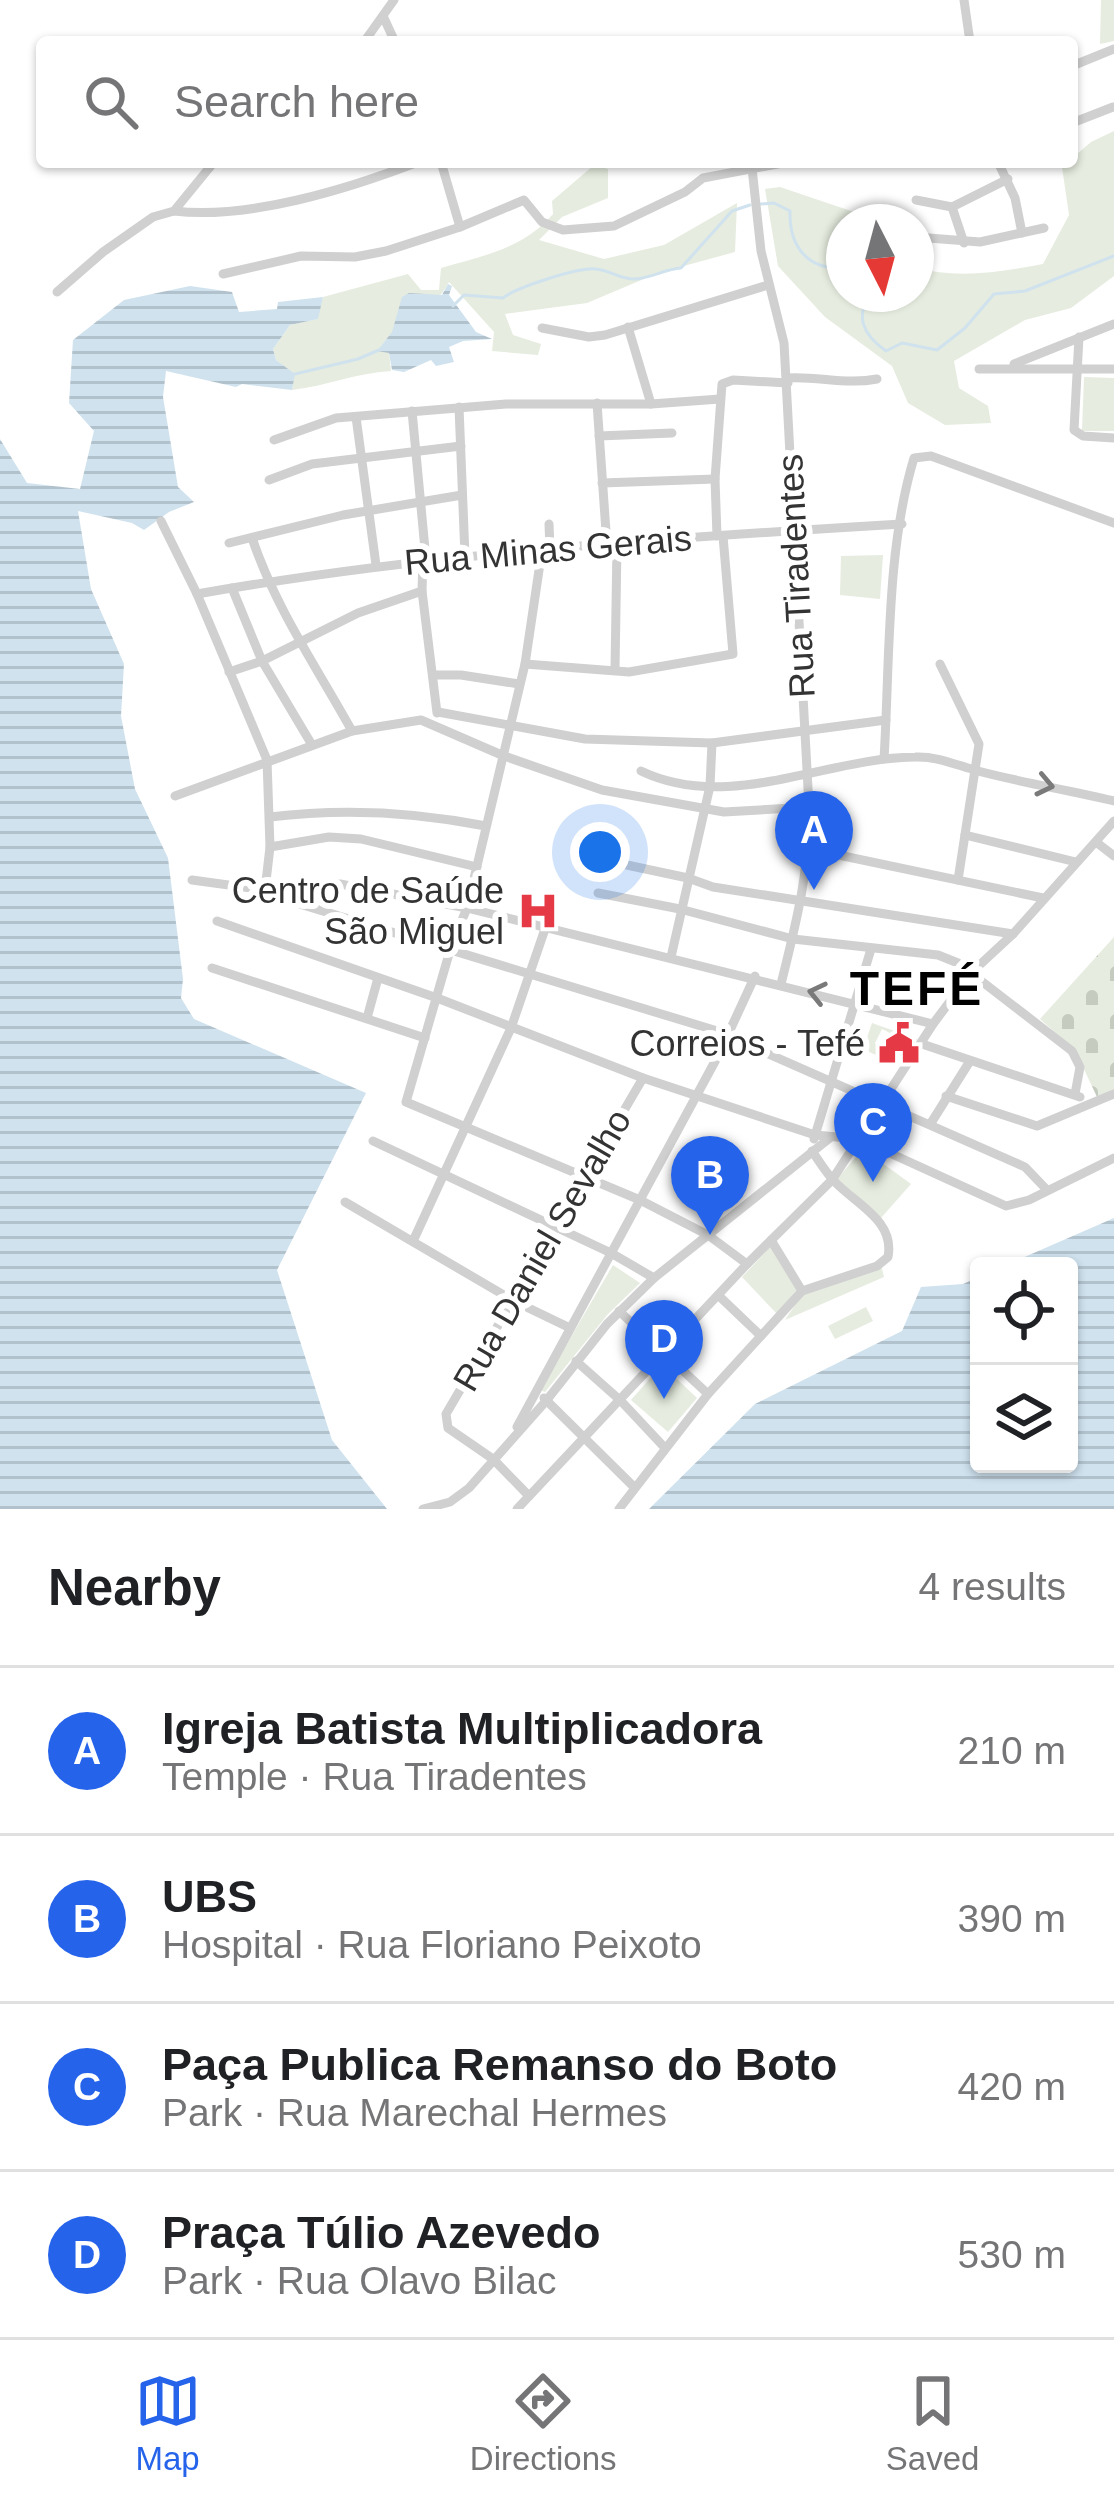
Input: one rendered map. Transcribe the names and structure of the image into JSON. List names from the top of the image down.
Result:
{
  "streets": {
    "street": ["Rua Minas Gerais", "Rua Tiradentes", "Rua Daniel Sevalho"]
  },
  "crossings": [
    ["Rua Minas Gerais", "Rua Tiradentes"]
  ],
  "districts": ["TEFÉ"],
  "places": {
    "hospital": ["Centro de Saúde São Miguel"],
    "public building": ["Correios - Tefé"]
  },
  "north": "bottom",
  "page": {
    "search": "Search here",
    "pins": [
      "A",
      "C",
      "B",
      "D"
    ],
    "heading": ["Nearby", "4 results"],
    "list": [
      {
        "mark": "A",
        "name": "Igreja Batista Multiplicadora",
        "note": "Temple · Rua Tiradentes",
        "value": "210 m"
      },
      {
        "mark": "B",
        "name": "UBS",
        "note": "Hospital · Rua Floriano Peixoto",
        "value": "390 m"
      },
      {
        "mark": "C",
        "name": "Paça Publica Remanso do Boto",
        "note": "Park · Rua Marechal Hermes",
        "value": "420 m"
      },
      {
        "mark": "D",
        "name": "Praça Túlio Azevedo",
        "note": "Park · Rua Olavo Bilac",
        "value": "530 m"
      }
    ],
    "nav": ["Map", "Directions", "Saved"]
  }
}
